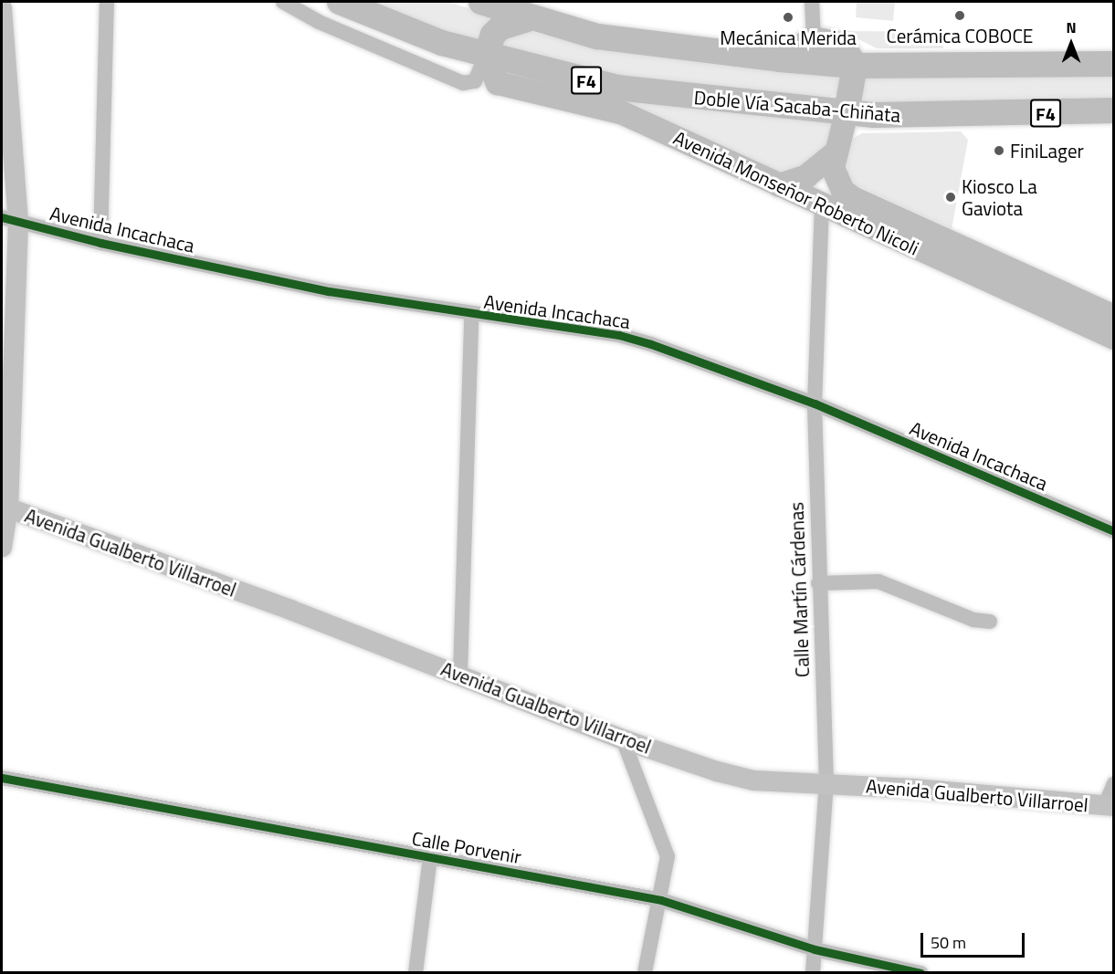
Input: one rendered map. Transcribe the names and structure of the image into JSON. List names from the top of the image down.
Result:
{
  "streets": {
    "highway": ["F4", "Doble Vía Sacaba-Chiñata"],
    "main road": ["Avenida Monseñor Roberto Nicoli", "Avenida Gualberto Villarroel"],
    "street": ["Avenida Incachaca", "Calle Martín Cárdenas", "Calle Porvenir"]
  },
  "crossings": [
    ["F4", "Doble Vía Sacaba-Chiñata"],
    ["F4", "Avenida Monseñor Roberto Nicoli"],
    ["Doble Vía Sacaba-Chiñata", "Avenida Monseñor Roberto Nicoli"],
    ["Avenida Monseñor Roberto Nicoli", "Calle Martín Cárdenas"],
    ["Avenida Incachaca", "Calle Martín Cárdenas"],
    ["Avenida Gualberto Villarroel", "Calle Martín Cárdenas"],
    ["Calle Martín Cárdenas", "Calle Porvenir"]
  ],
  "places": [
    "Cerámica COBOCE",
    "Mecánica Merida",
    "FiniLager",
    "Kiosco La Gaviota"
  ],
  "scale_bar": "50 m",
  "north": "top"
}
